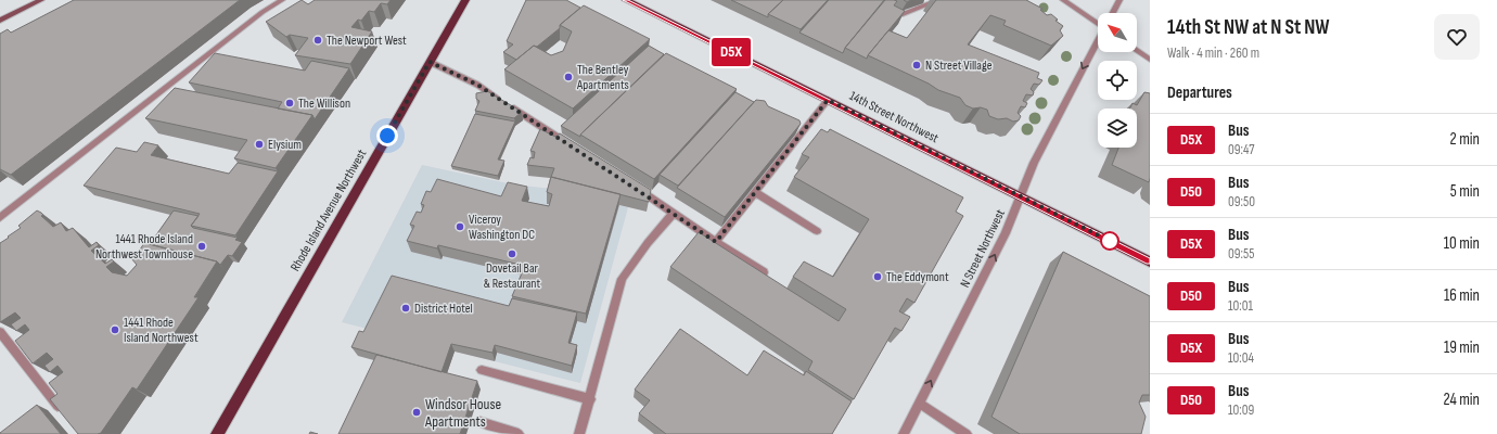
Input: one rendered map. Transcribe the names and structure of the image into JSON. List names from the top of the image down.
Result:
{
  "streets": {
    "main road": ["14th Street Northwest", "Rhode Island Avenue Northwest"],
    "street": ["N Street Northwest"]
  },
  "crossings": [
    ["14th Street Northwest", "N Street Northwest"]
  ],
  "places": [
    "The Newport West",
    "N Street Village",
    "The Bentley Apartments",
    "The Willison",
    "Elysium",
    "Viceroy Washington DC",
    "1441 Rhode Island Northwest Townhouse",
    "Dovetail Bar & Restaurant",
    "The Eddymont",
    "District Hotel",
    "1441 Rhode Island Northwest",
    "Windsor House Apartments"
  ],
  "lines": ["bus line D5X"],
  "north": "top left",
  "page": {
    "on_map": "D5X",
    "heading": [
      ["14th St NW at N St NW", "Walk · 4 min · 260 m"],
      "Departures"
    ],
    "list": [
      {
        "mark": "D5X",
        "name": "Bus",
        "note": "09:47",
        "value": "2 min"
      },
      {
        "mark": "D50",
        "name": "Bus",
        "note": "09:50",
        "value": "5 min"
      },
      {
        "mark": "D5X",
        "name": "Bus",
        "note": "09:55",
        "value": "10 min"
      },
      {
        "mark": "D50",
        "name": "Bus",
        "note": "10:01",
        "value": "16 min"
      },
      {
        "mark": "D5X",
        "name": "Bus",
        "note": "10:04",
        "value": "19 min"
      },
      {
        "mark": "D50",
        "name": "Bus",
        "note": "10:09",
        "value": "24 min"
      }
    ]
  }
}
